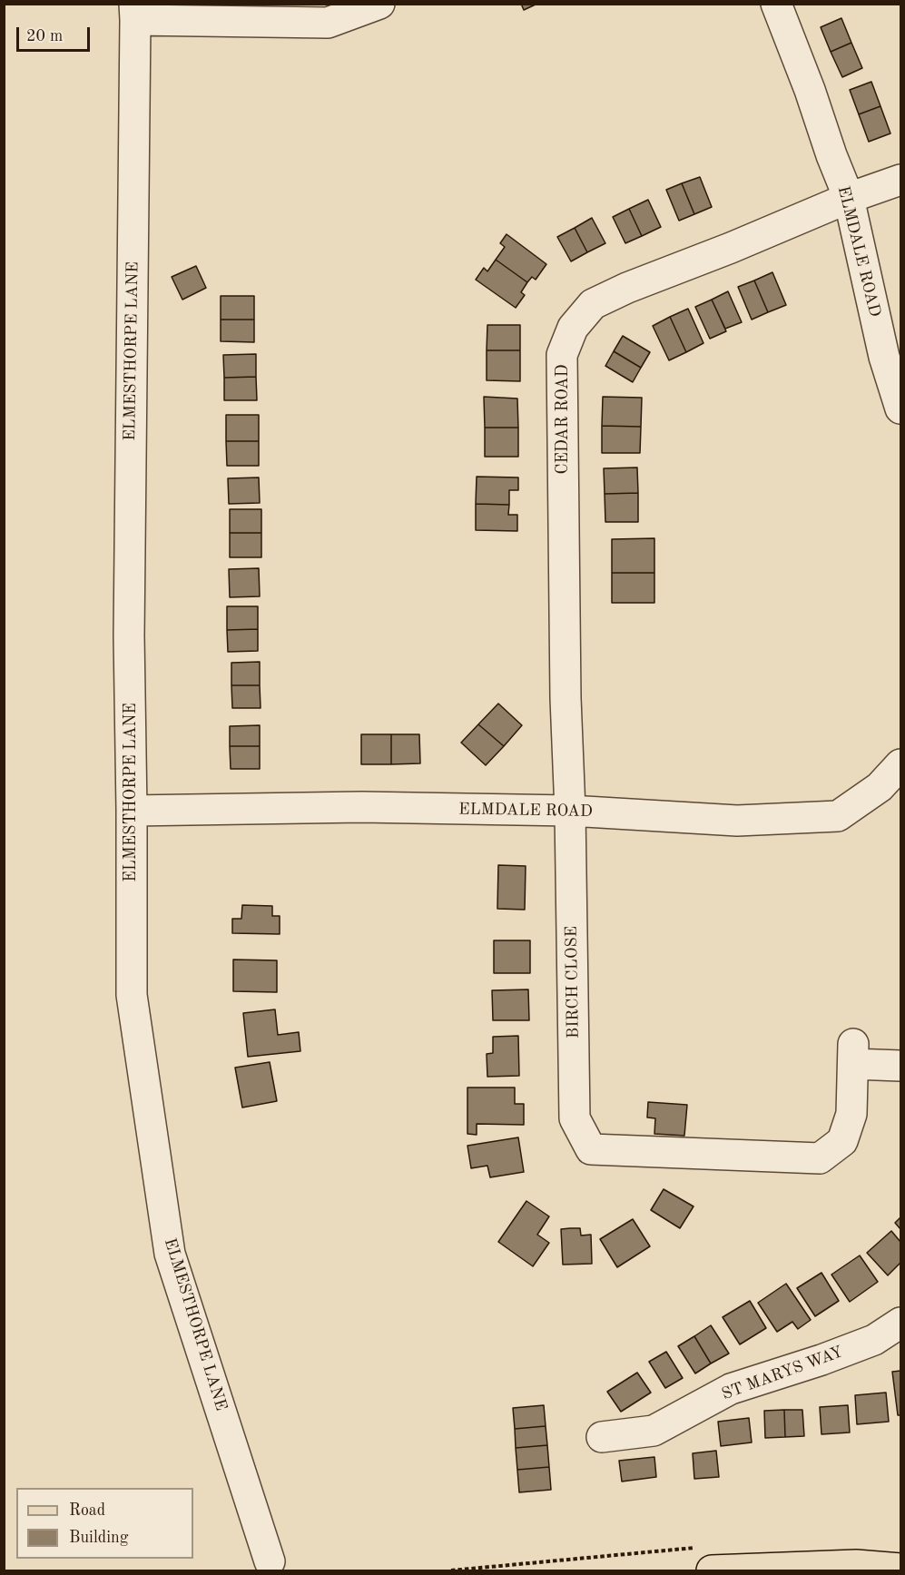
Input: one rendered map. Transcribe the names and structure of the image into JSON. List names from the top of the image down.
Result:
{
  "streets": {
    "street": [
      "ELMDALE ROAD",
      "ELMESTHORPE LANE",
      "CEDAR ROAD",
      "BIRCH CLOSE",
      "ST MARYS WAY"
    ]
  },
  "crossings": [
    ["ELMDALE ROAD", "ELMESTHORPE LANE"],
    ["ELMDALE ROAD", "CEDAR ROAD"],
    ["ELMDALE ROAD", "BIRCH CLOSE"],
    ["CEDAR ROAD", "BIRCH CLOSE"]
  ],
  "legend": ["Road", "Building"],
  "scale_bar": "20 m"
}
